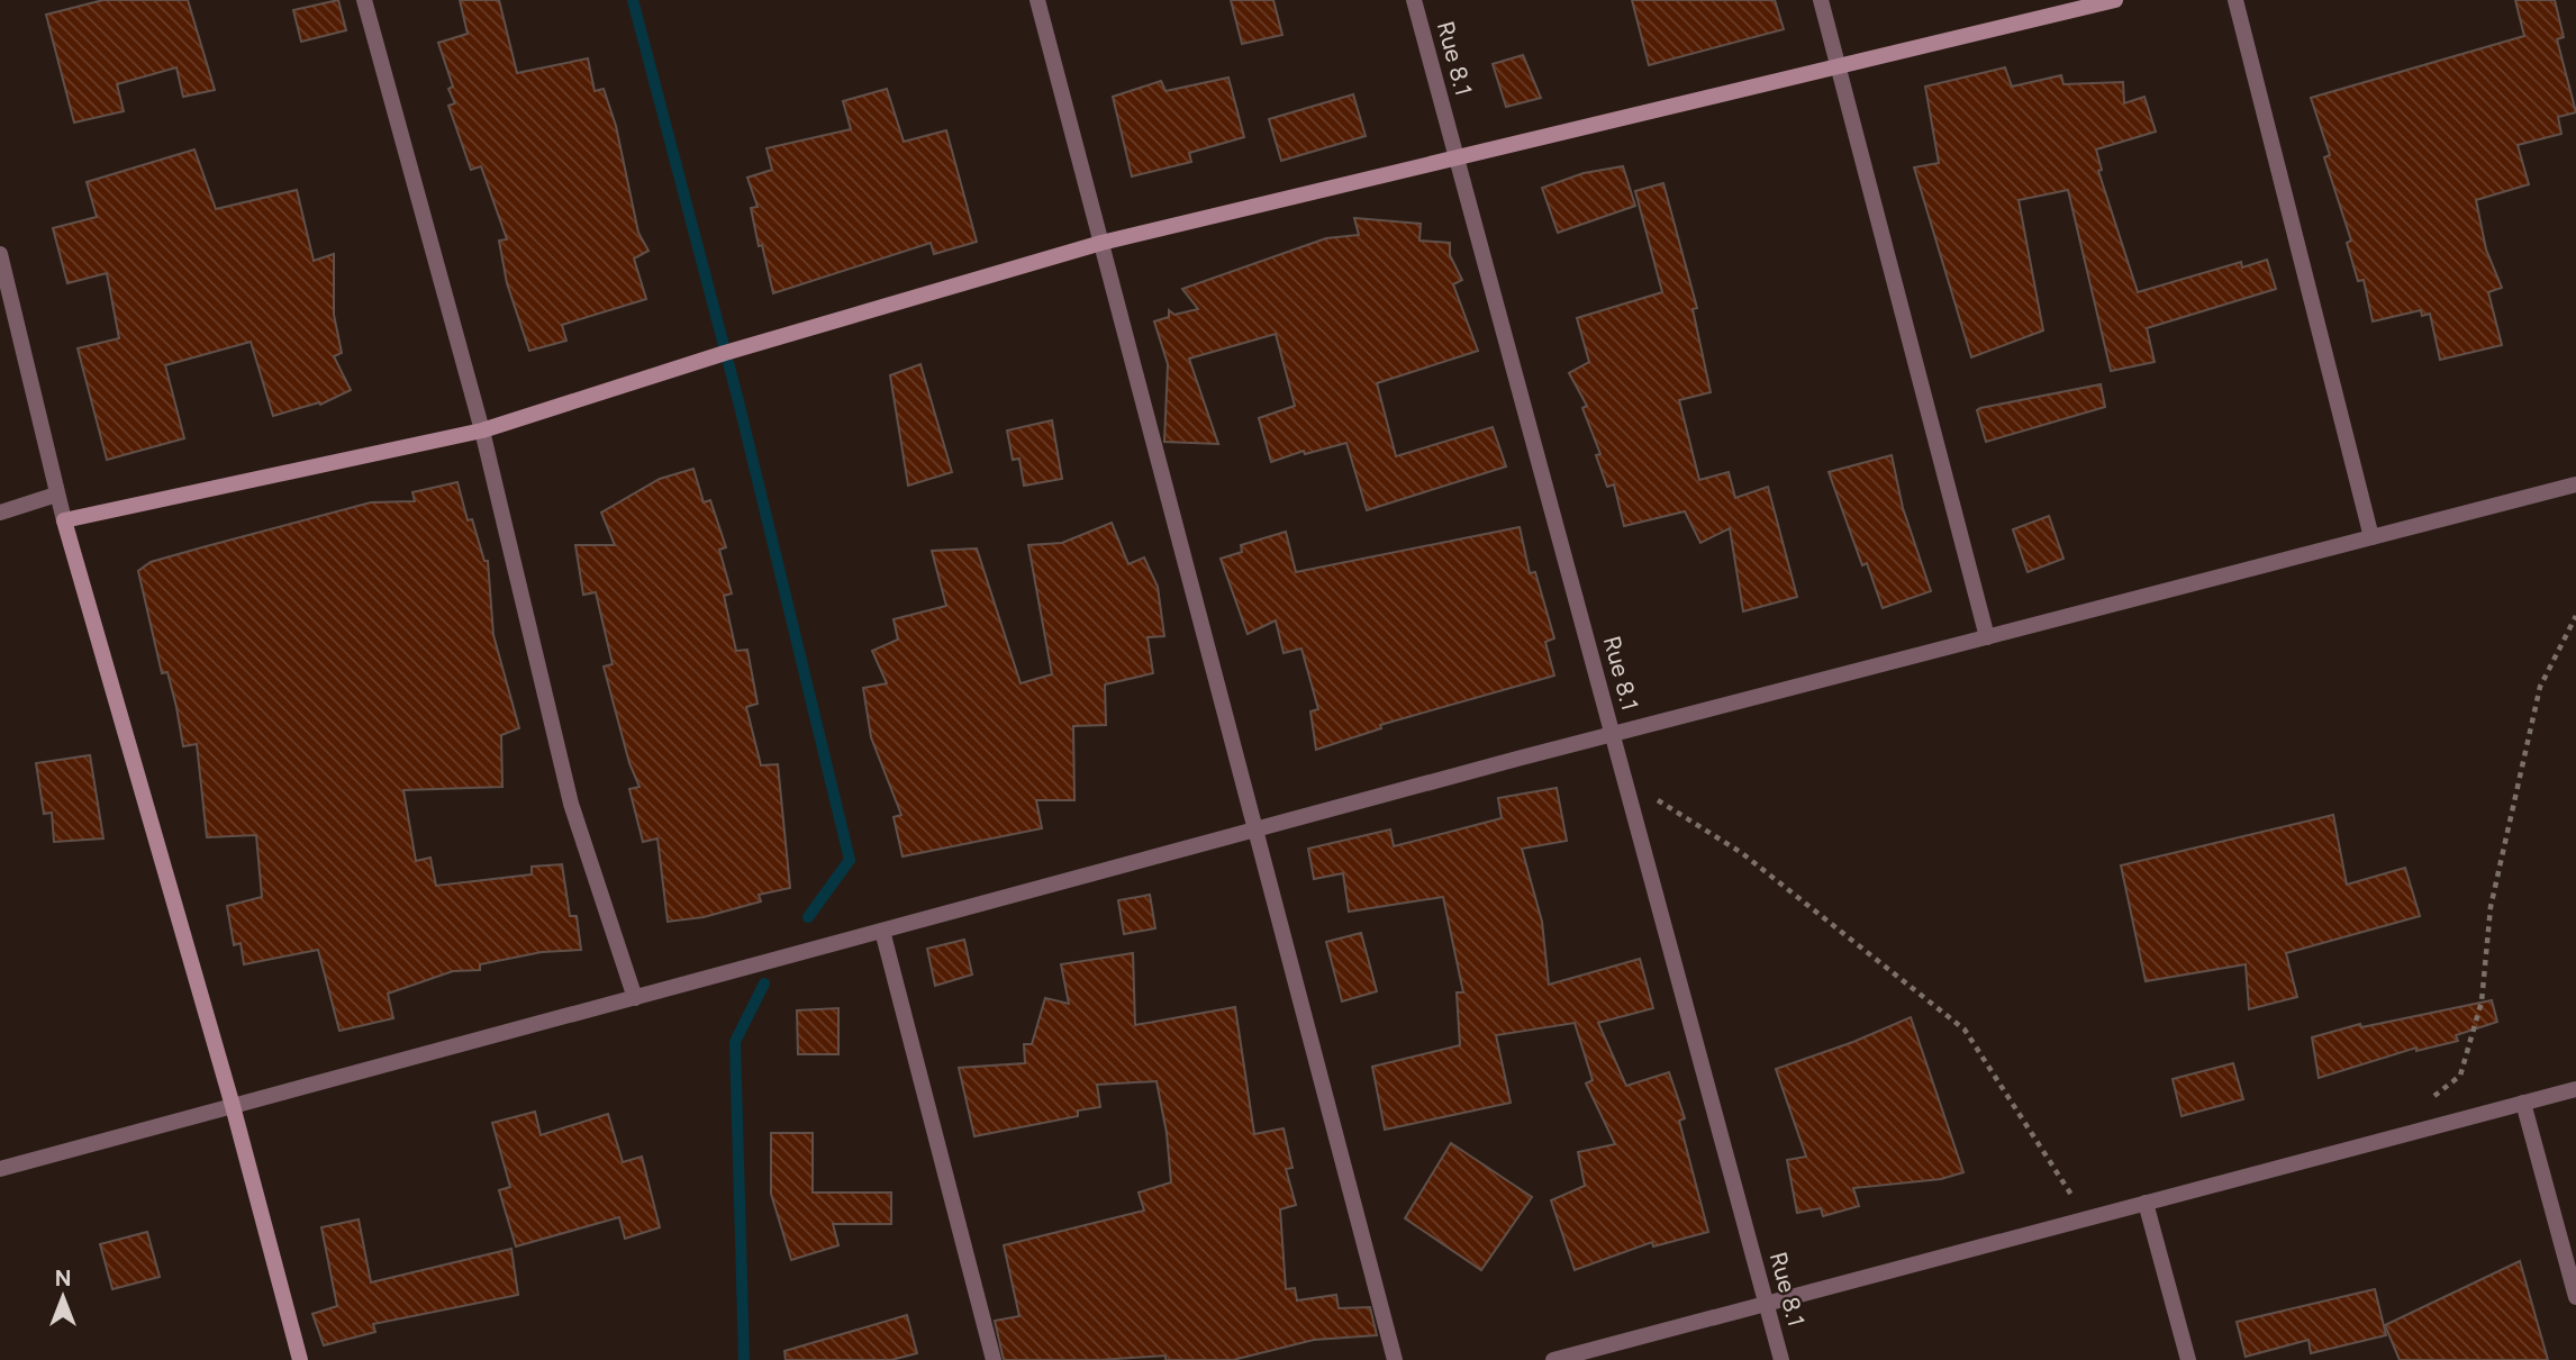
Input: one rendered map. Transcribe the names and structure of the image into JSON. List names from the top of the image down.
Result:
{
  "streets": {
    "street": ["Rue 8.1"]
  },
  "north": "top"
}
